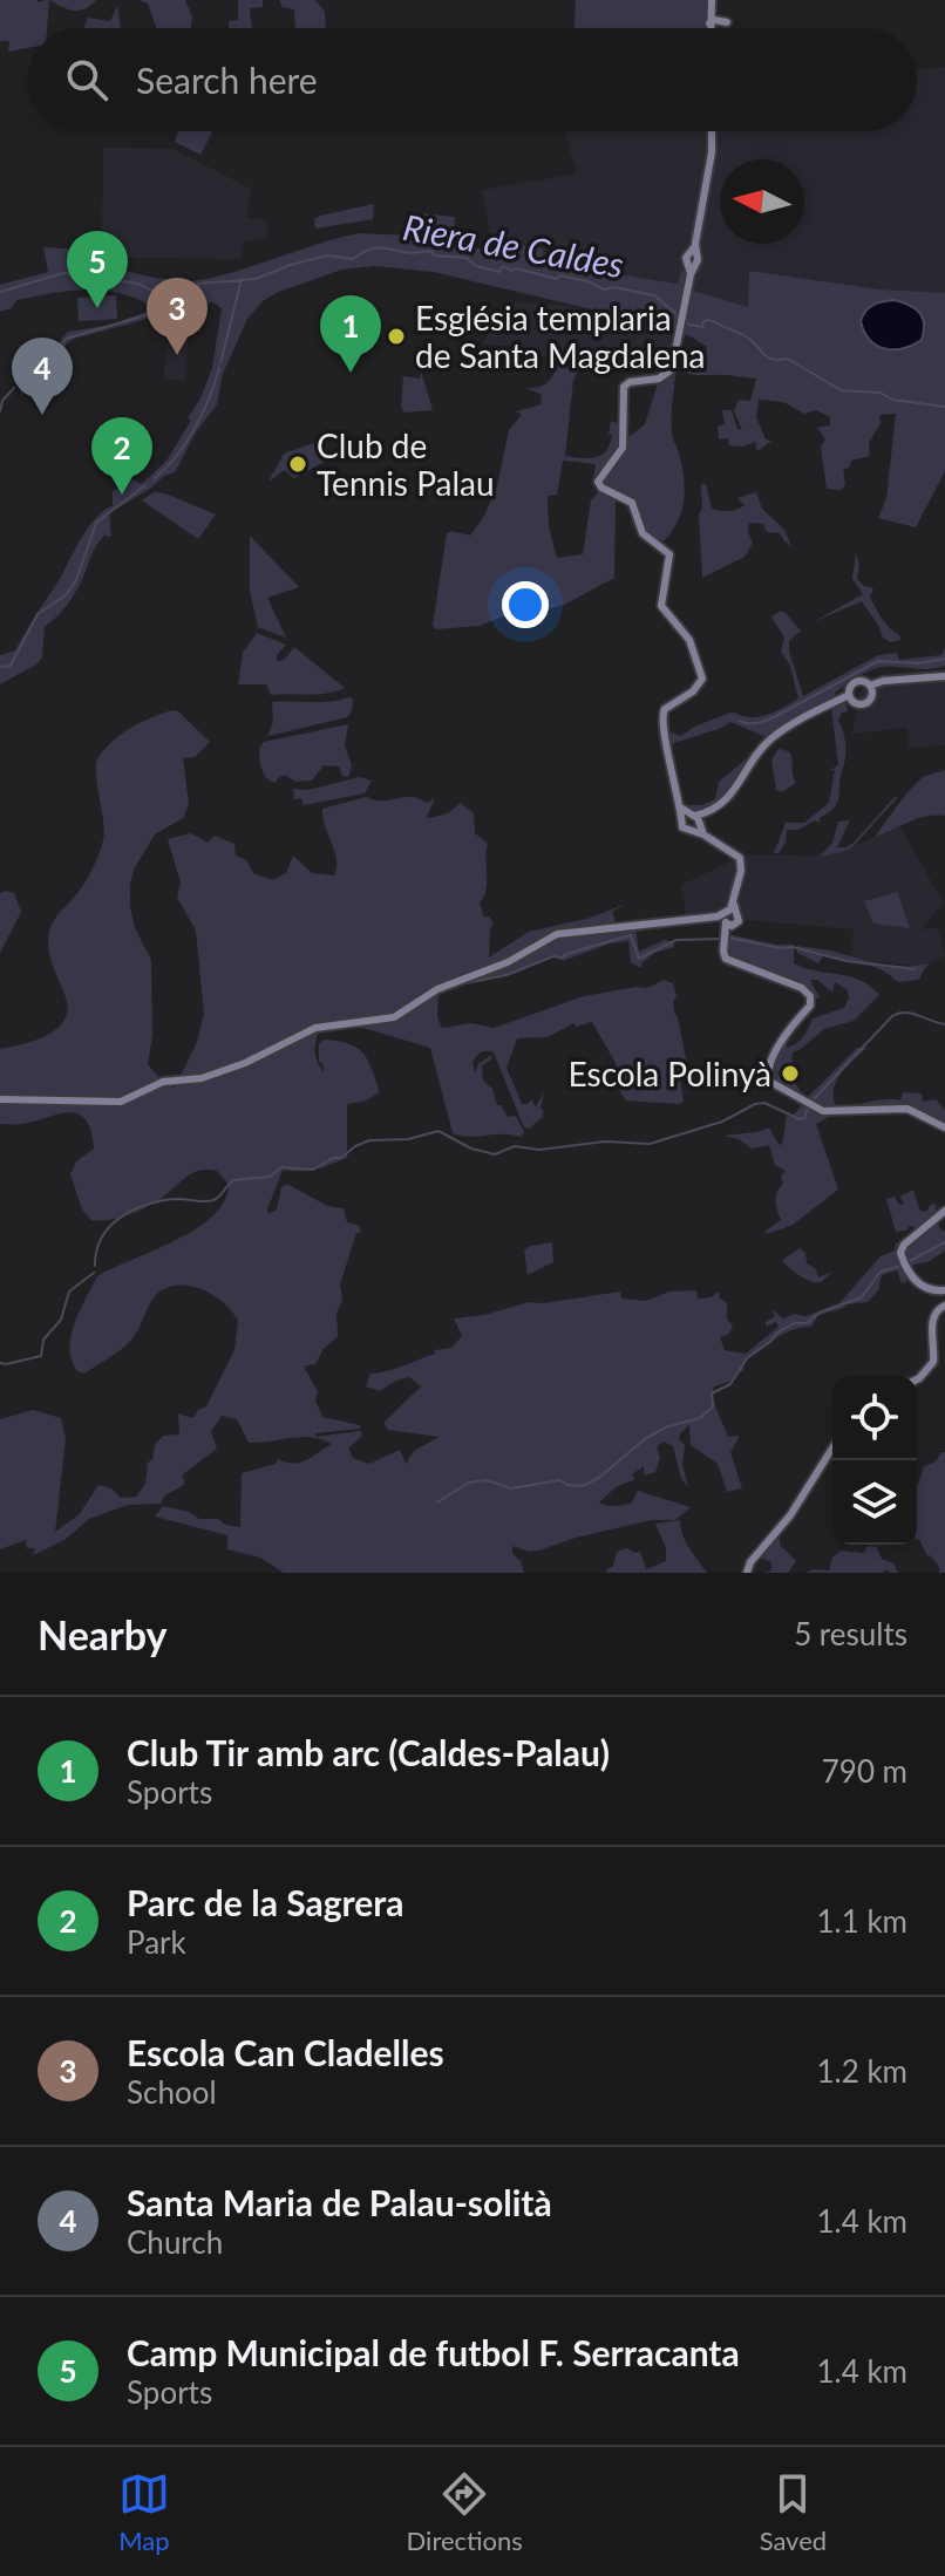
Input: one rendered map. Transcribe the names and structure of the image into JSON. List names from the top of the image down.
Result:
{
  "water": ["Riera de Caldes"],
  "places": ["Església templaria de Santa Magdalena", "Club de Tennis Palau", "Escola Polinyà"],
  "north": "left",
  "page": {
    "search": "Search here",
    "pins": [
      "5",
      "3",
      "1",
      "4",
      "2"
    ],
    "heading": ["Nearby", "5 results"],
    "list": [
      {
        "mark": "1",
        "name": "Club Tir amb arc (Caldes-Palau)",
        "note": "Sports",
        "value": "790 m"
      },
      {
        "mark": "2",
        "name": "Parc de la Sagrera",
        "note": "Park",
        "value": "1.1 km"
      },
      {
        "mark": "3",
        "name": "Escola Can Cladelles",
        "note": "School",
        "value": "1.2 km"
      },
      {
        "mark": "4",
        "name": "Santa Maria de Palau-solità",
        "note": "Church",
        "value": "1.4 km"
      },
      {
        "mark": "5",
        "name": "Camp Municipal de futbol F. Serracanta",
        "note": "Sports",
        "value": "1.4 km"
      }
    ],
    "nav": ["Map", "Directions", "Saved"]
  }
}
